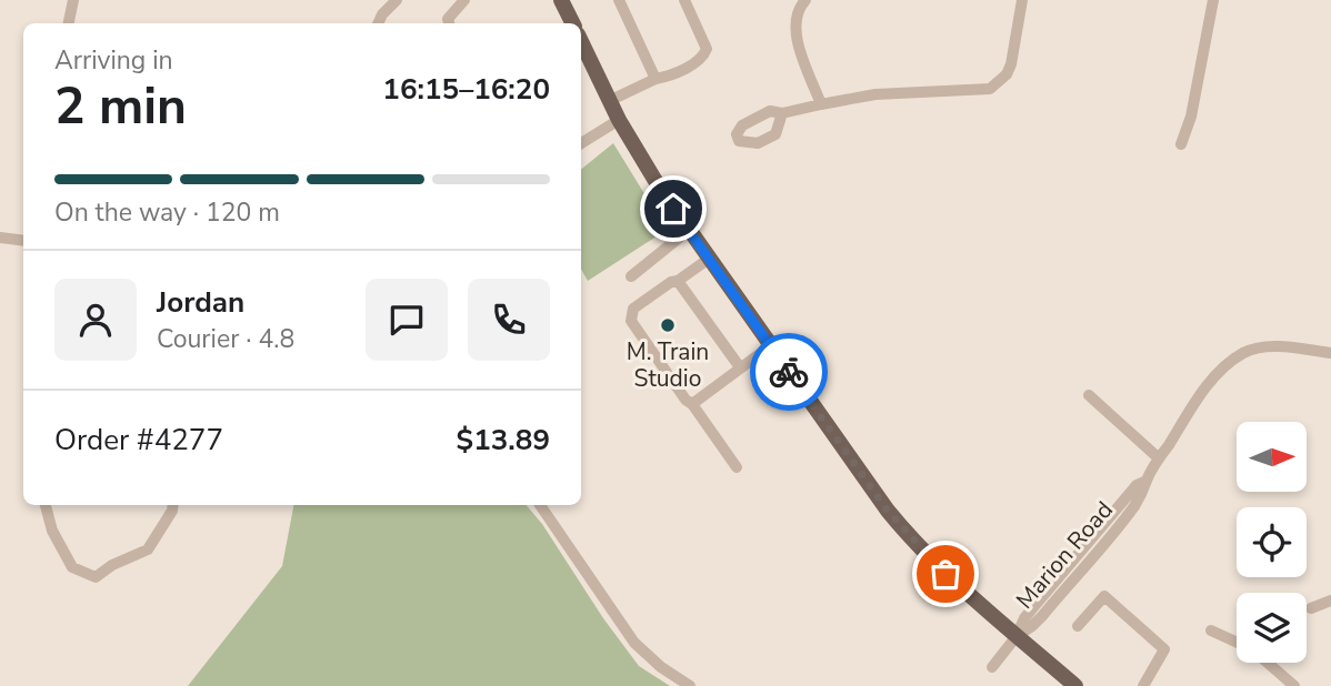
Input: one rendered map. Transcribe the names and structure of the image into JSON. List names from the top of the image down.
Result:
{
  "streets": {
    "street": ["Marion Road"]
  },
  "places": ["M. Train Studio"],
  "north": "right",
  "page": {
    "heading": ["2 min", "Arriving in", "16:15–16:20"],
    "panel": [
      "Jordan",
      "Courier · 4.8",
      "Order #4277",
      "$13.89"
    ],
    "bar": "On the way · 120 m"
  }
}
